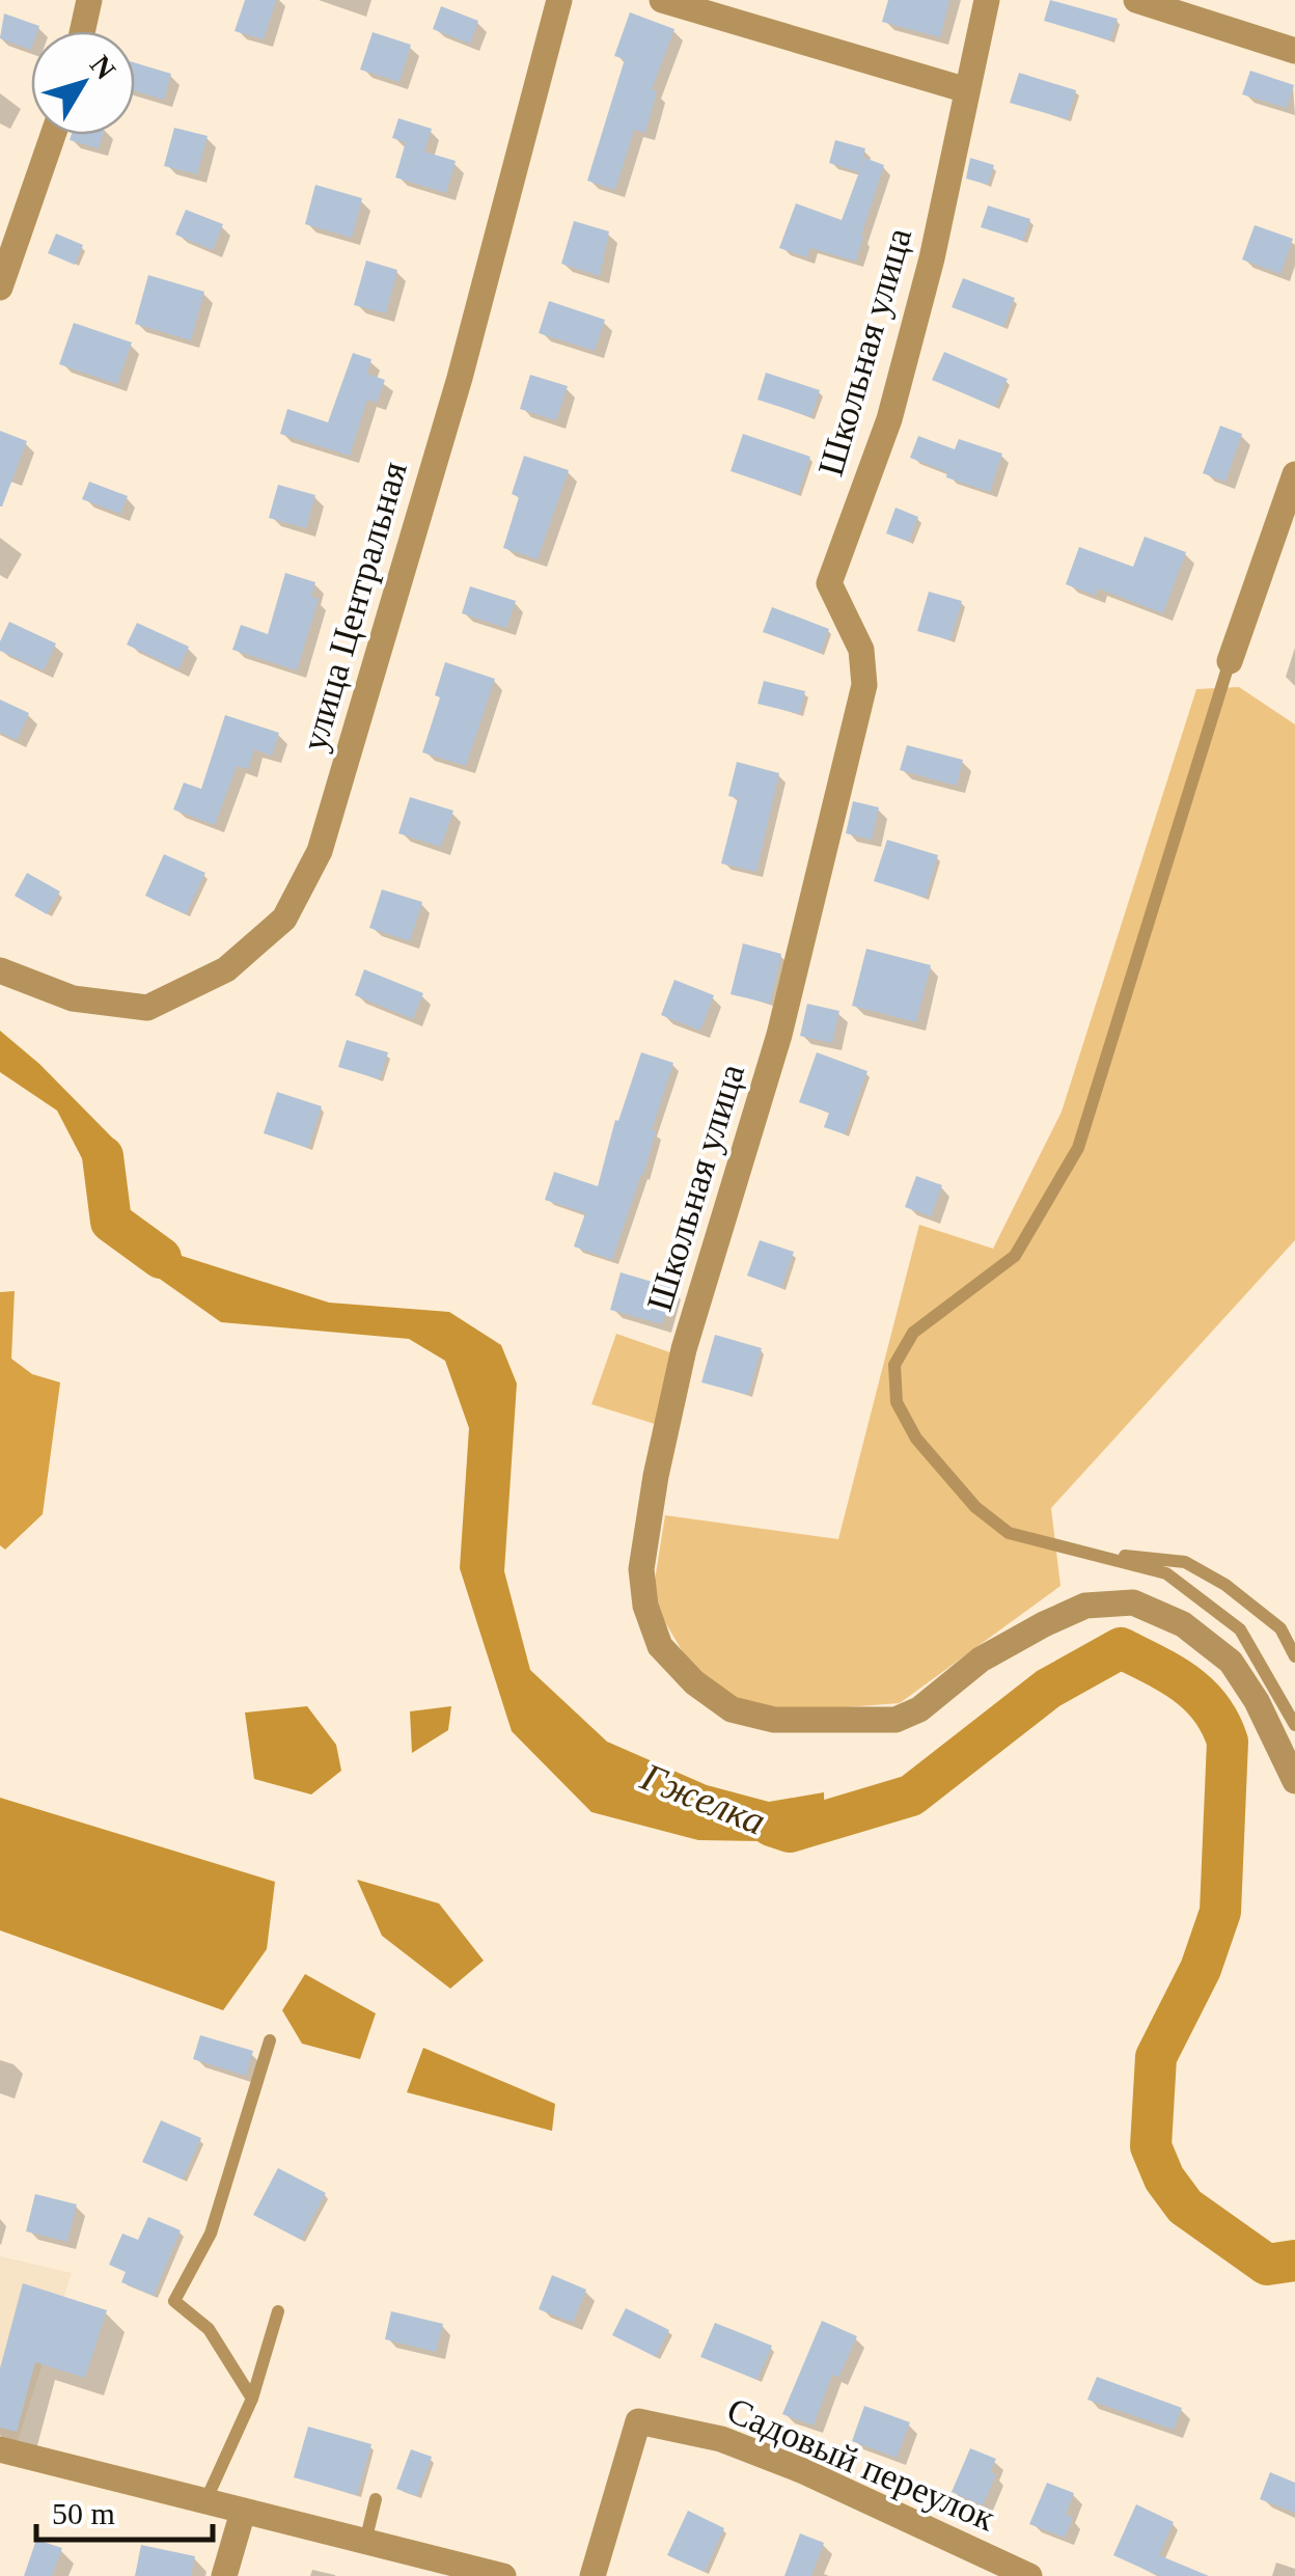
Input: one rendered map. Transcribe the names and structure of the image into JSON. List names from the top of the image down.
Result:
{
  "streets": {
    "street": ["Школьная улица", "улица Центральная", "Садовый переулок"]
  },
  "water": ["Гжелка"],
  "scale_bar": "50 m",
  "north": "top right"
}
